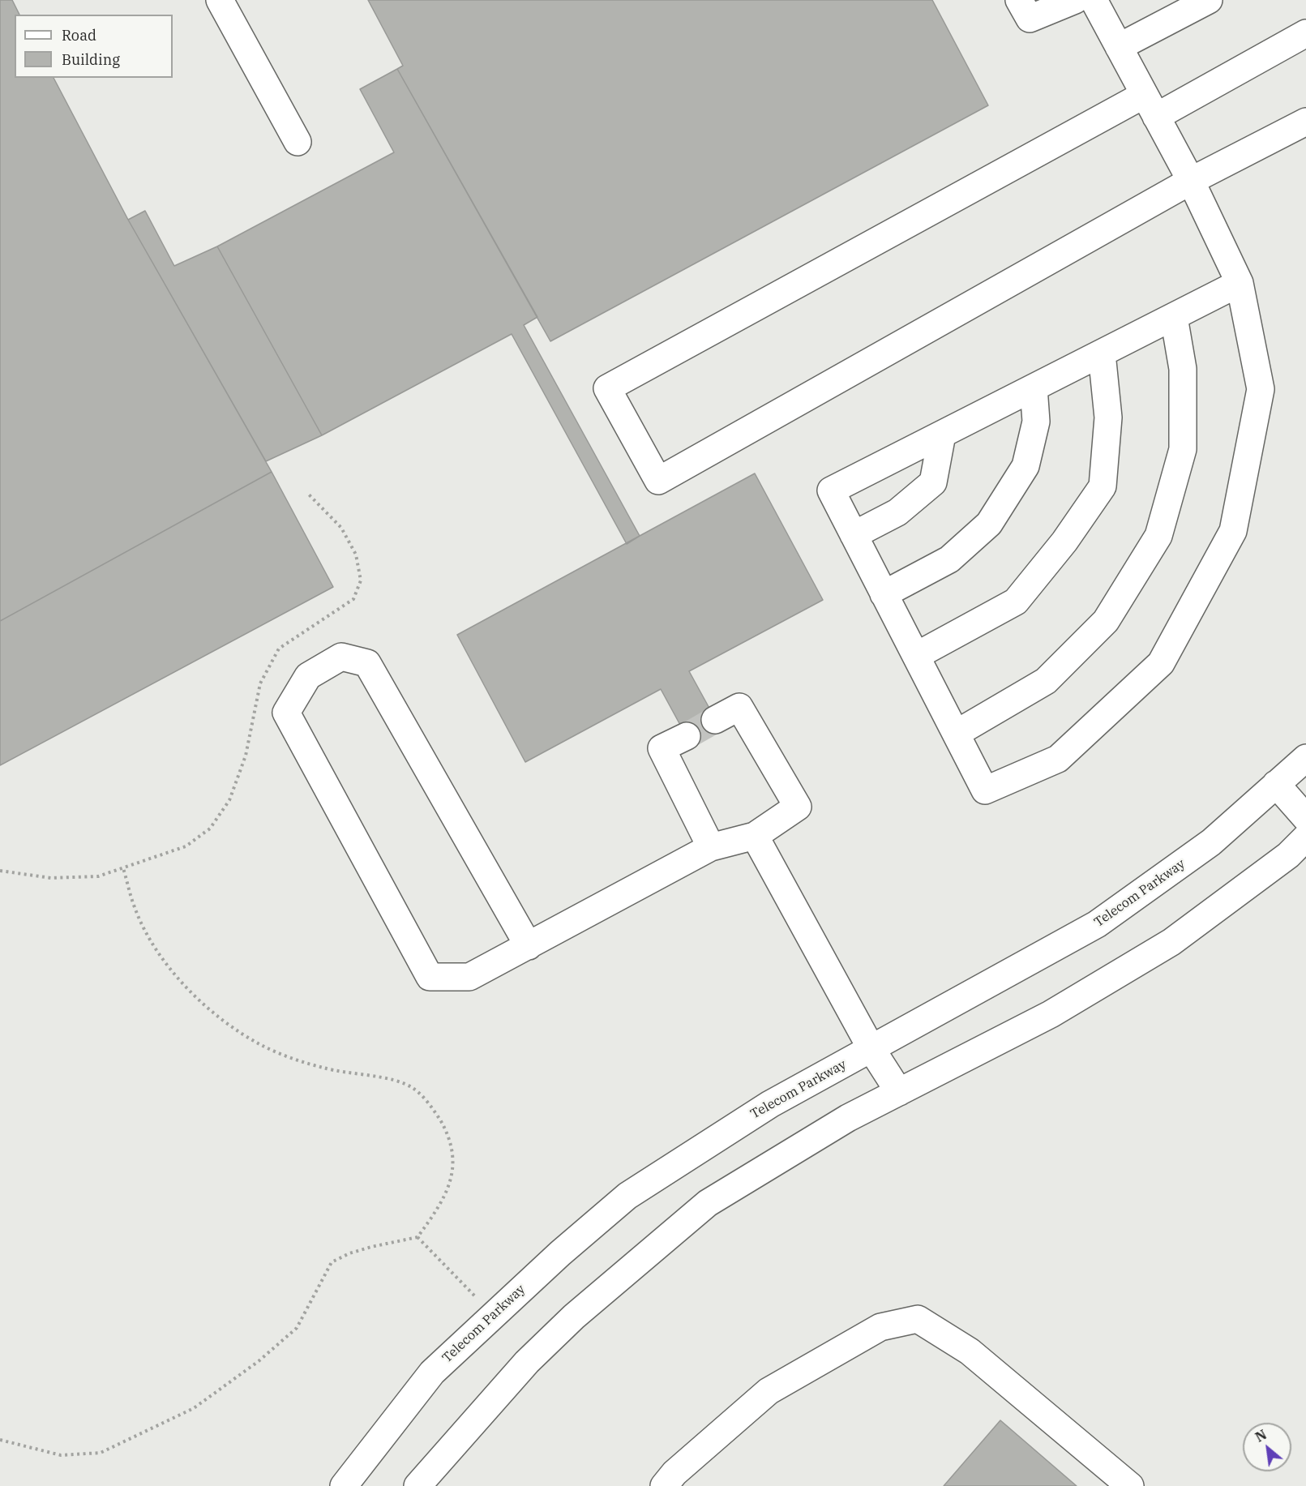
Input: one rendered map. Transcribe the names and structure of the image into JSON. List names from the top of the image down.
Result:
{
  "streets": {
    "street": ["Telecom Parkway"]
  },
  "legend": ["Road", "Building"],
  "north": "top left"
}
